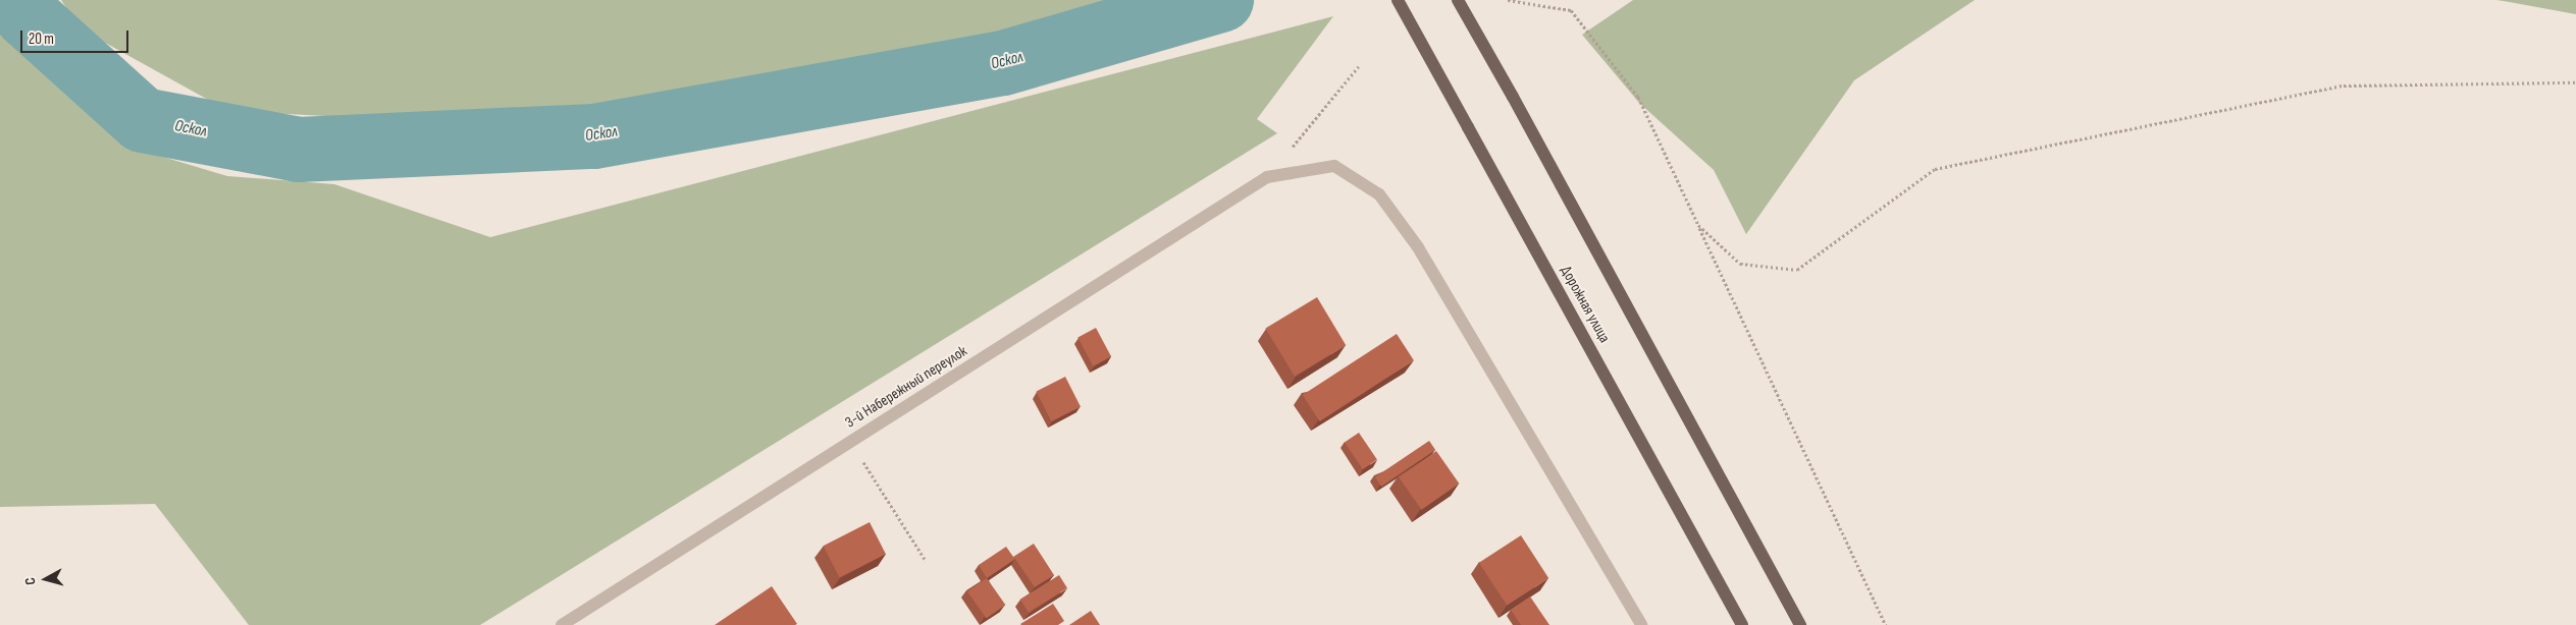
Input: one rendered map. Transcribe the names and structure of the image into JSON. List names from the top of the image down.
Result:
{
  "streets": {
    "main road": ["Дорожная улица"],
    "street": ["3-й Набережный переулок"]
  },
  "water": ["Оскол"],
  "scale_bar": "20 m",
  "north": "left"
}
